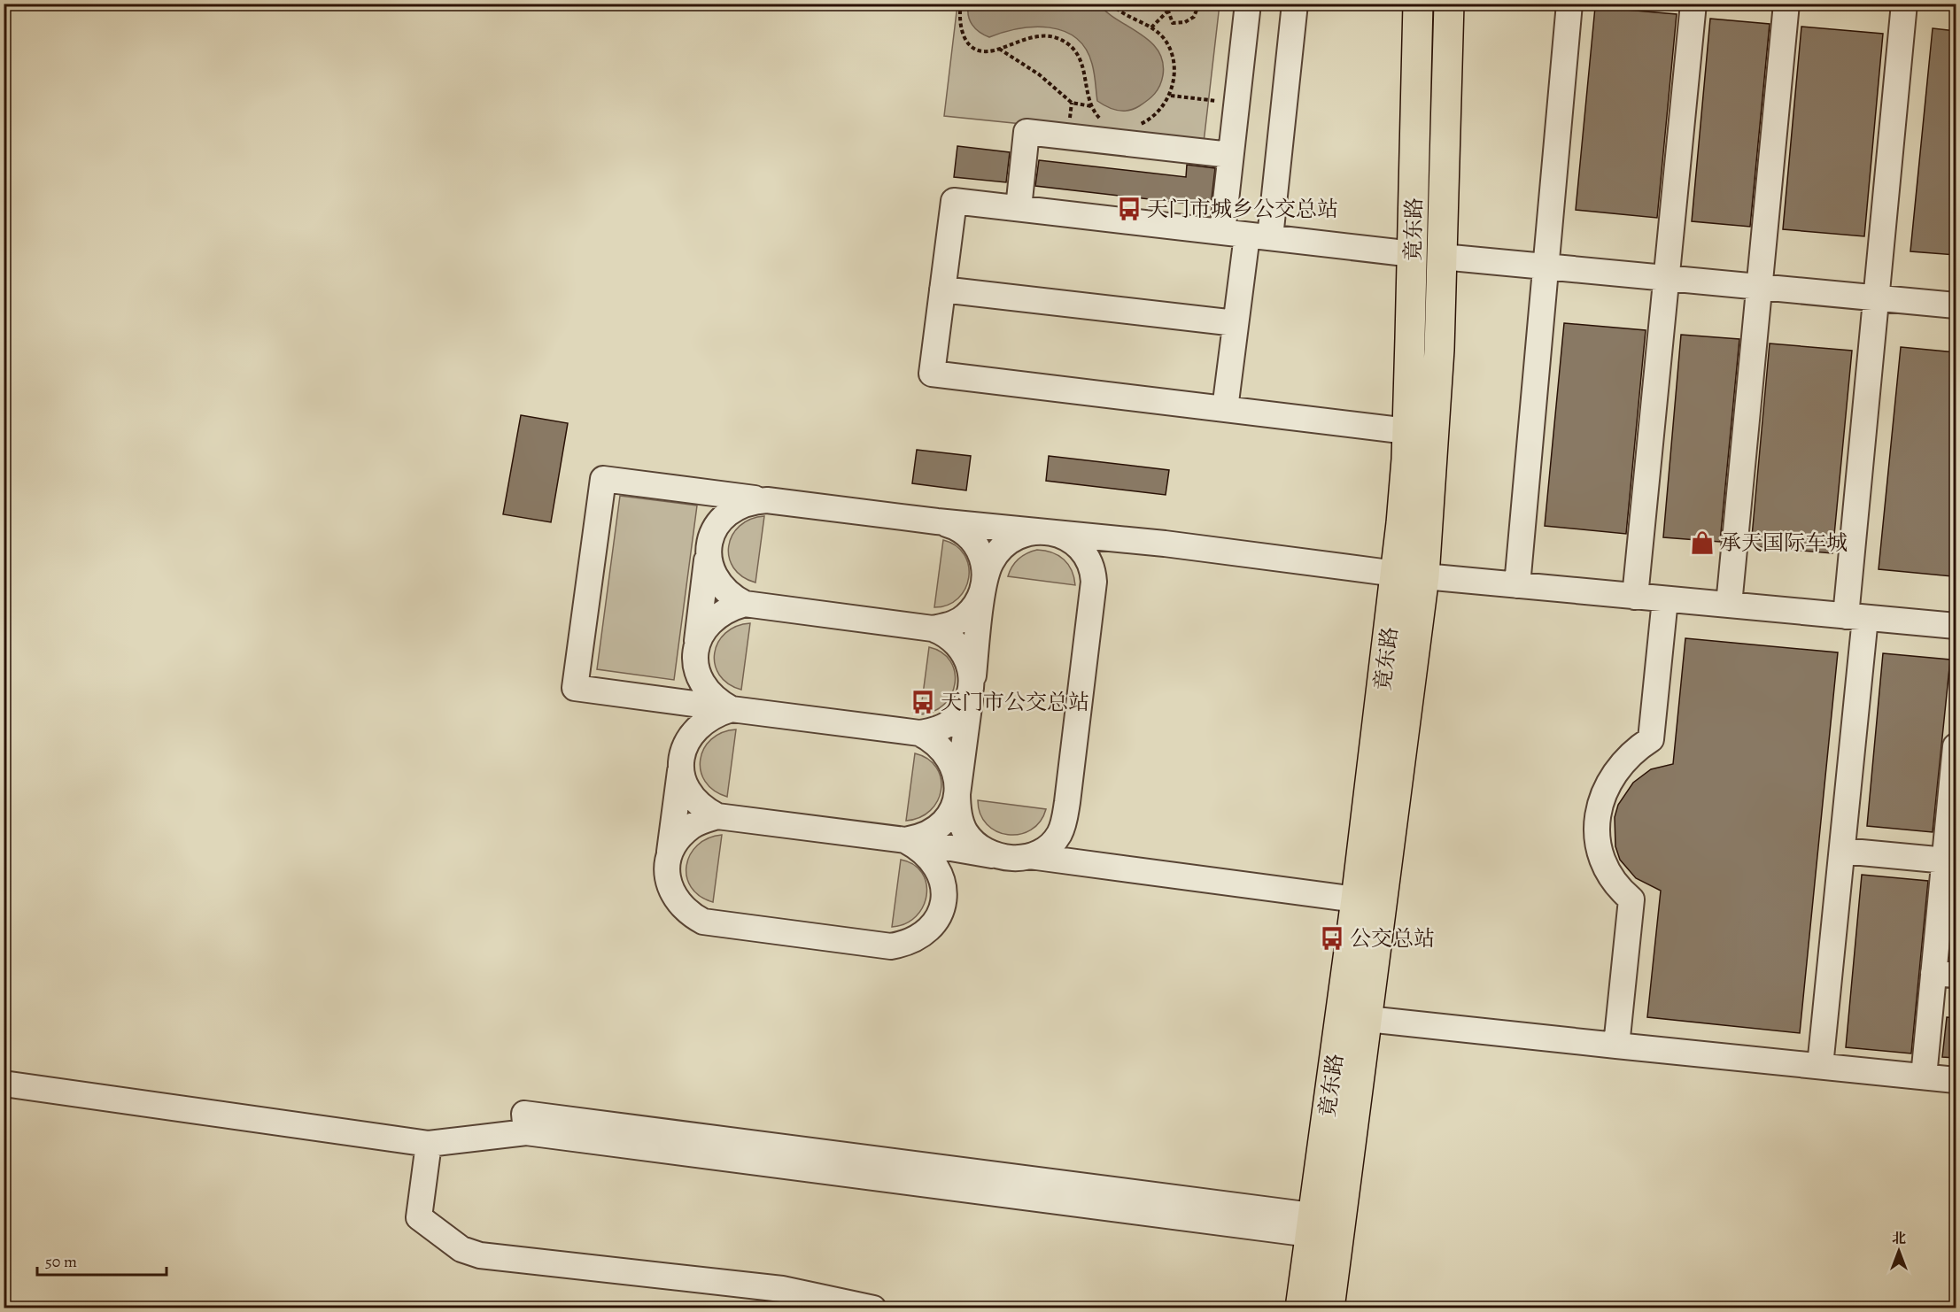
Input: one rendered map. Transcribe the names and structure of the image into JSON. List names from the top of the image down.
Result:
{
  "streets": {
    "main road": ["竟东路"]
  },
  "places": {
    "bus stop": ["天门市城乡公交总站", "天门市公交总站", "公交总站"],
    "shop": ["承天国际车城"]
  },
  "scale_bar": "50 m",
  "north": "top"
}
